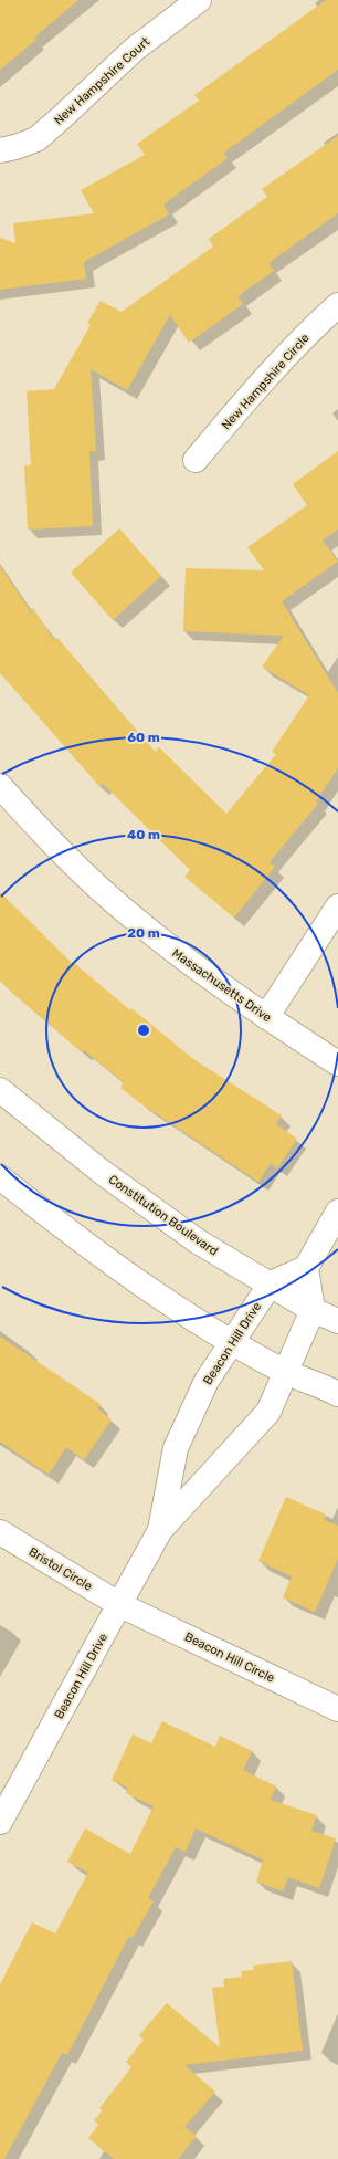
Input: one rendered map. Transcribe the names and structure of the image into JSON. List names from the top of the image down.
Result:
{
  "streets": {
    "street": [
      "New Hampshire Court",
      "New Hampshire Circle",
      "Massachusetts Drive",
      "Constitution Boulevard",
      "Beacon Hill Drive",
      "Bristol Circle",
      "Beacon Hill Circle"
    ]
  },
  "crossings": [
    ["Constitution Boulevard", "Beacon Hill Drive"],
    ["Beacon Hill Drive", "Bristol Circle"],
    ["Beacon Hill Drive", "Beacon Hill Circle"],
    ["Bristol Circle", "Beacon Hill Circle"]
  ],
  "rings": ["60 m", "40 m", "20 m"]
}
